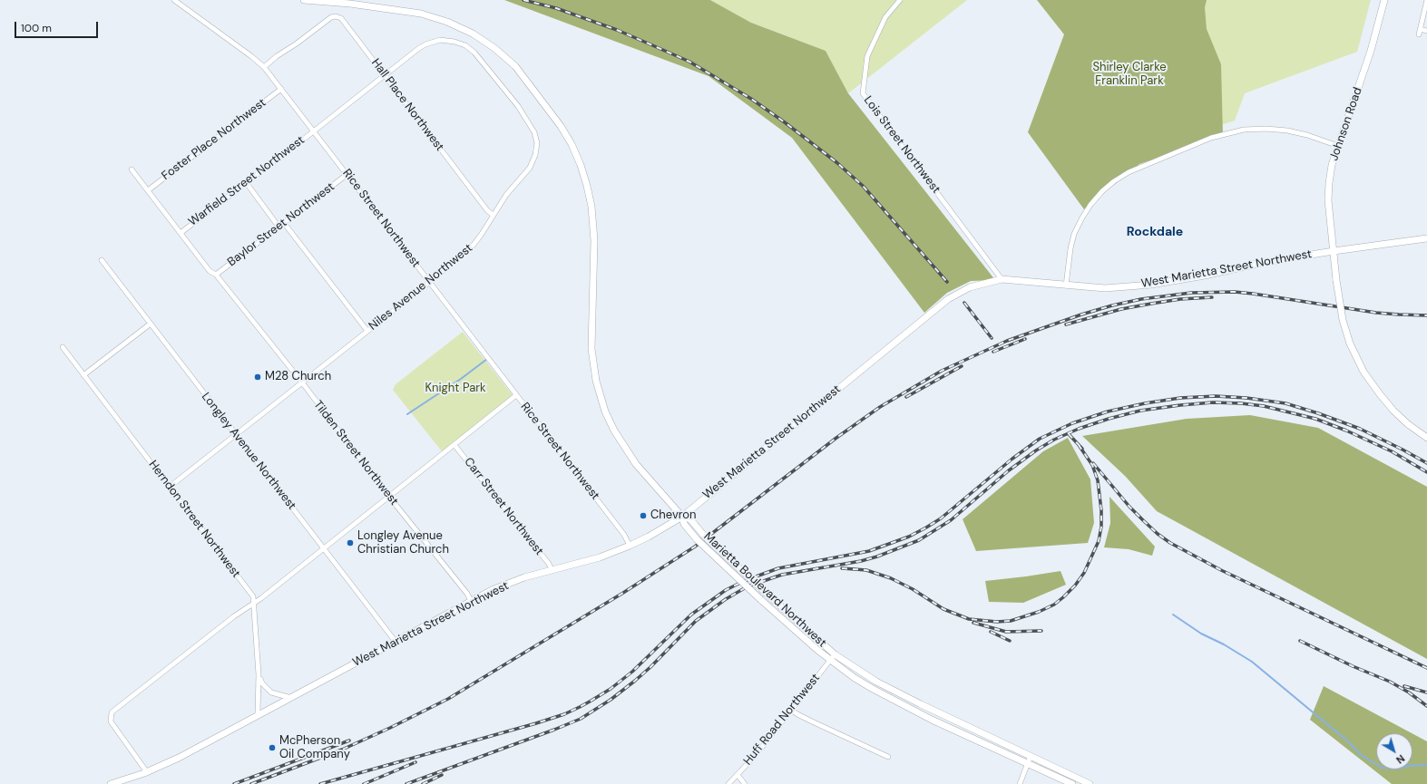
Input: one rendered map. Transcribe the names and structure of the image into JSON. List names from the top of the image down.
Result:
{
  "streets": {
    "street": [
      "Hall Place Northwest",
      "Johnson Road",
      "Foster Place Northwest",
      "Lois Street Northwest",
      "Warfield Street Northwest",
      "Rice Street Northwest",
      "Baylor Street Northwest",
      "West Marietta Street Northwest",
      "Niles Avenue Northwest",
      "Longley Avenue Northwest",
      "Tilden Street Northwest",
      "Carr Street Northwest",
      "Herndon Street Northwest",
      "Marietta Boulevard Northwest",
      "Huff Road Northwest"
    ]
  },
  "crossings": [
    ["Hall Place Northwest", "Rice Street Northwest"],
    ["Hall Place Northwest", "Niles Avenue Northwest"],
    ["Johnson Road", "West Marietta Street Northwest"],
    ["Foster Place Northwest", "Rice Street Northwest"],
    ["Foster Place Northwest", "Tilden Street Northwest"],
    ["Lois Street Northwest", "West Marietta Street Northwest"],
    ["Warfield Street Northwest", "Rice Street Northwest"],
    ["Warfield Street Northwest", "Niles Avenue Northwest"],
    ["Warfield Street Northwest", "Tilden Street Northwest"],
    ["Rice Street Northwest", "Baylor Street Northwest"],
    ["Rice Street Northwest", "West Marietta Street Northwest"],
    ["Rice Street Northwest", "Niles Avenue Northwest"],
    ["Baylor Street Northwest", "Tilden Street Northwest"],
    ["West Marietta Street Northwest", "Longley Avenue Northwest"],
    ["West Marietta Street Northwest", "Tilden Street Northwest"],
    ["West Marietta Street Northwest", "Carr Street Northwest"],
    ["West Marietta Street Northwest", "Herndon Street Northwest"],
    ["West Marietta Street Northwest", "Marietta Boulevard Northwest"],
    ["Niles Avenue Northwest", "Longley Avenue Northwest"],
    ["Niles Avenue Northwest", "Tilden Street Northwest"],
    ["Niles Avenue Northwest", "Herndon Street Northwest"],
    ["Marietta Boulevard Northwest", "Huff Road Northwest"]
  ],
  "districts": ["Rockdale"],
  "parks": ["Shirley Clarke Franklin Park", "Knight Park"],
  "places": [
    "M28 Church",
    "Chevron",
    "Longley Avenue Christian Church",
    "McPherson Oil Company"
  ],
  "scale_bar": "100 m",
  "north": "bottom right"
}
